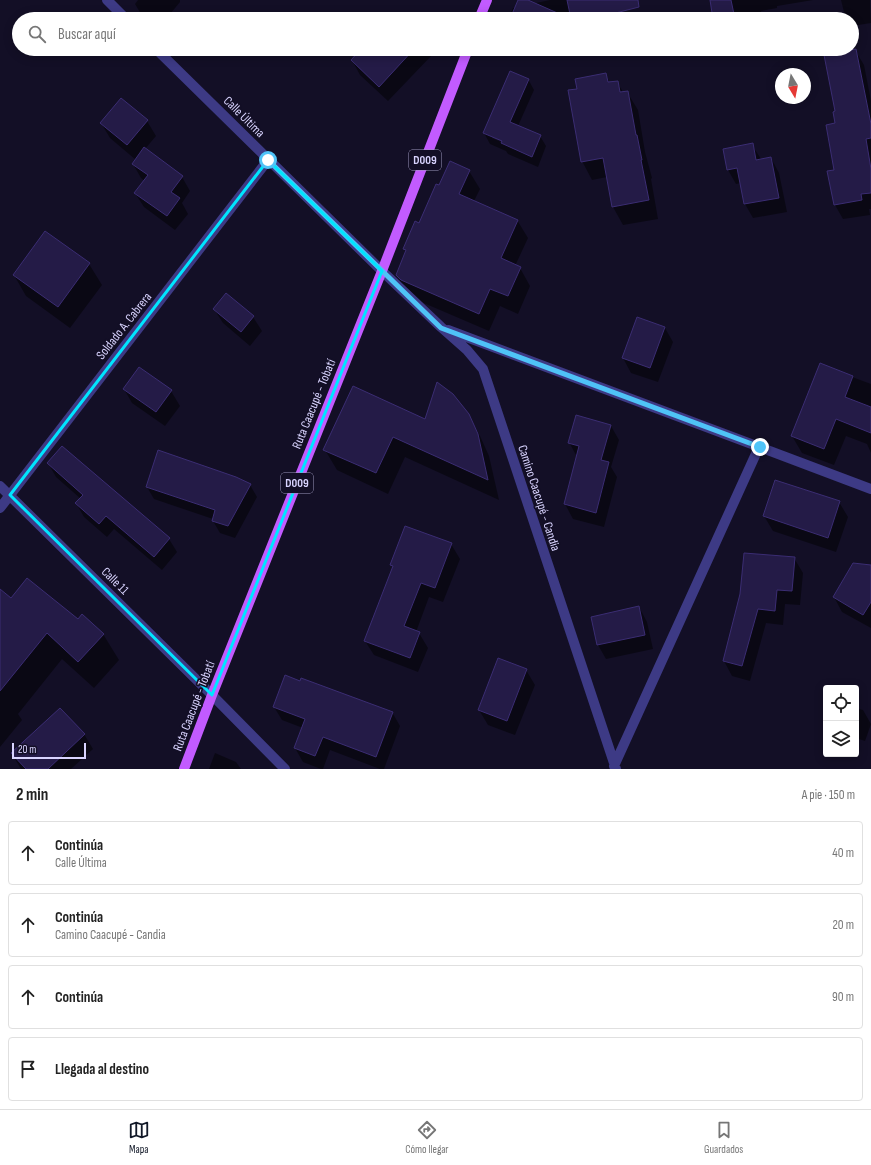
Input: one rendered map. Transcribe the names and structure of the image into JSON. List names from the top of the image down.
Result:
{
  "streets": {
    "main road": ["D009", "Ruta Caacupé - Tobatí"],
    "street": [
      "Calle Última",
      "Soldado A. Cabrera",
      "Camino Caacupé - Candia",
      "Calle 11"
    ]
  },
  "crossings": [
    ["Calle Última", "Soldado A. Cabrera"],
    ["Calle Última", "Ruta Caacupé - Tobatí"],
    ["Calle Última", "Camino Caacupé - Candia"],
    ["Soldado A. Cabrera", "Calle 11"],
    ["Ruta Caacupé - Tobatí", "Camino Caacupé - Candia"],
    ["Ruta Caacupé - Tobatí", "Calle 11"]
  ],
  "scale_bar": "20 m",
  "north": "bottom",
  "page": {
    "search": "Buscar aquí",
    "scale": "20 m",
    "heading": ["2 min", "A pie · 150 m"],
    "list": [
      ["Continúa", "Calle Última", "40 m"],
      ["Continúa", "Camino Caacupé - Candia", "20 m"],
      ["Continúa", "90 m"],
      "Llegada al destino"
    ],
    "nav": ["Mapa", "Cómo llegar", "Guardados"]
  }
}
